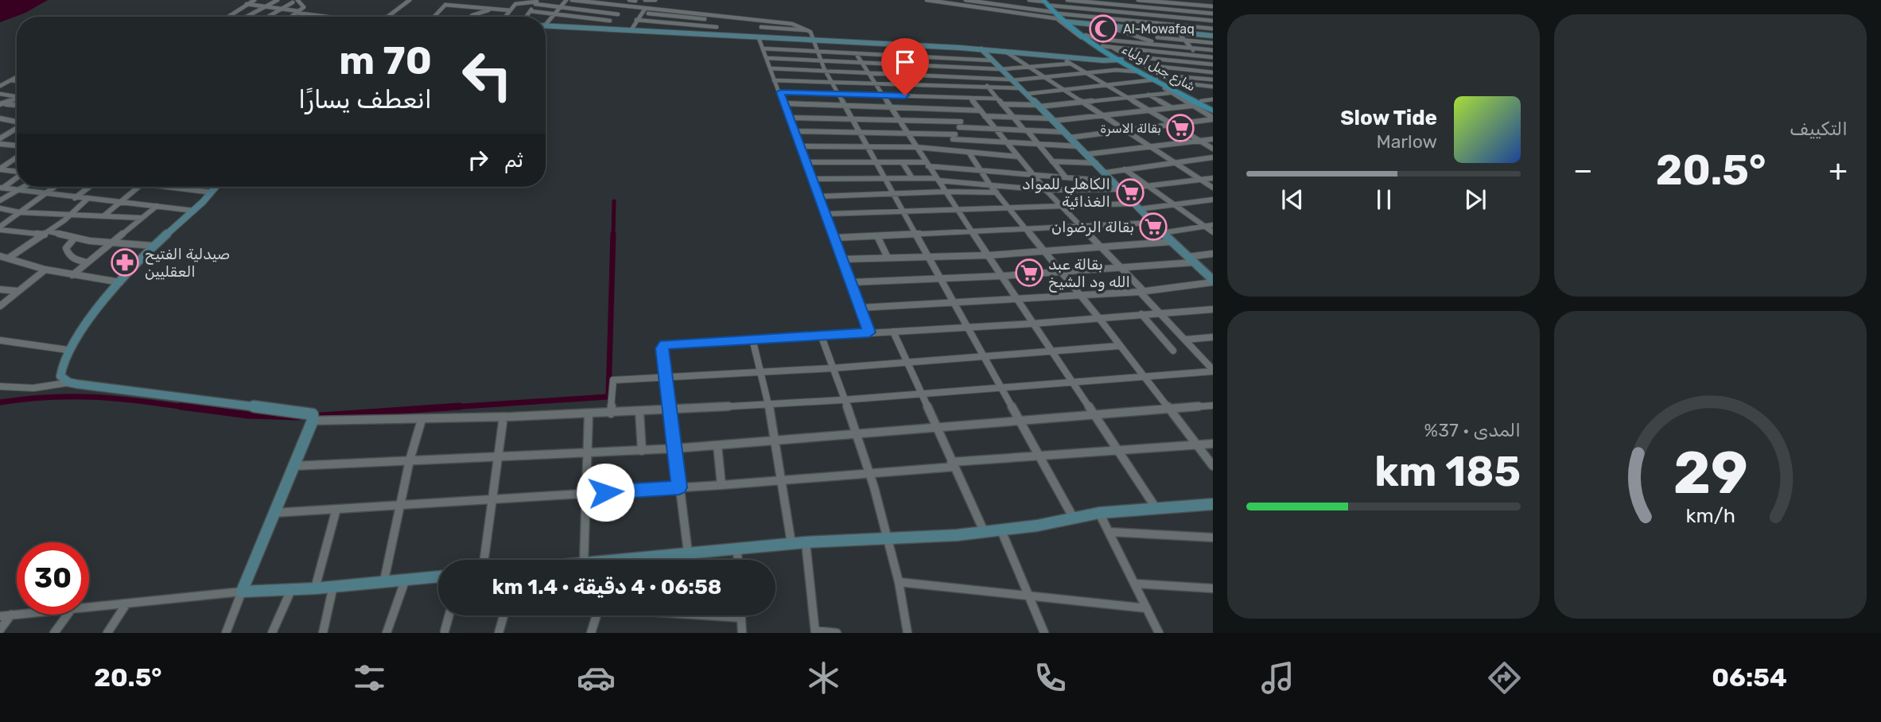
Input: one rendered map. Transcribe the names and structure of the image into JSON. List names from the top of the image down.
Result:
{
  "streets": {
    "main road": ["شارع جبل أولياء"]
  },
  "places": {
    "mosque": ["Al-Mowafaq"],
    "supermarket": [
      "بقالة الاسرة",
      "الكاهلي للمواد الغذائية",
      "بقالة الرضوان",
      "بقالة عبد الله ود الشيخ"
    ],
    "pharmacy": ["صيدلية الفتيح العقليين"]
  },
  "page": {
    "tile": [
      "التكييف",
      ["المدى · 37%", "185 km"]
    ],
    "turn": ["70 m", "انعطف يسارًا"],
    "song": ["Slow Tide", "Marlow"],
    "then": "ثم",
    "heat": ["−", "20.5°", "+"],
    "limit": "30",
    "trip": "06:58 · 4 دقيقة · 1.4 km",
    "tabs": ["06:54", "20.5°"],
    "gauge": ["29", "km/h"]
  }
}
